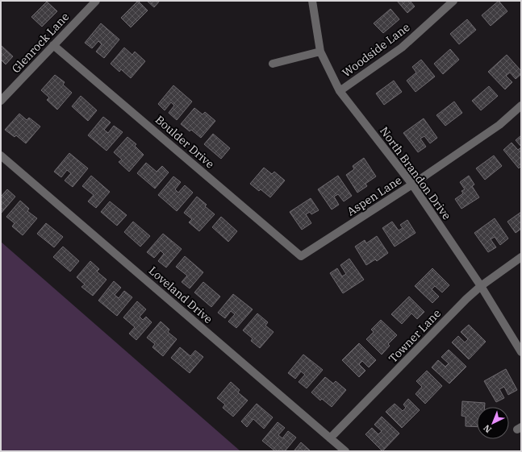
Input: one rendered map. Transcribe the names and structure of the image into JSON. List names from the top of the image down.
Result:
{
  "streets": {
    "street": [
      "Glenrock Lane",
      "Woodside Lane",
      "Boulder Drive",
      "North Brandon Drive",
      "Aspen Lane",
      "Loveland Drive",
      "Towner Lane"
    ]
  },
  "crossings": [
    ["Glenrock Lane", "Boulder Drive"],
    ["Woodside Lane", "North Brandon Drive"],
    ["Boulder Drive", "Aspen Lane"],
    ["North Brandon Drive", "Aspen Lane"],
    ["North Brandon Drive", "Towner Lane"],
    ["Loveland Drive", "Towner Lane"]
  ],
  "north": "bottom left"
}
